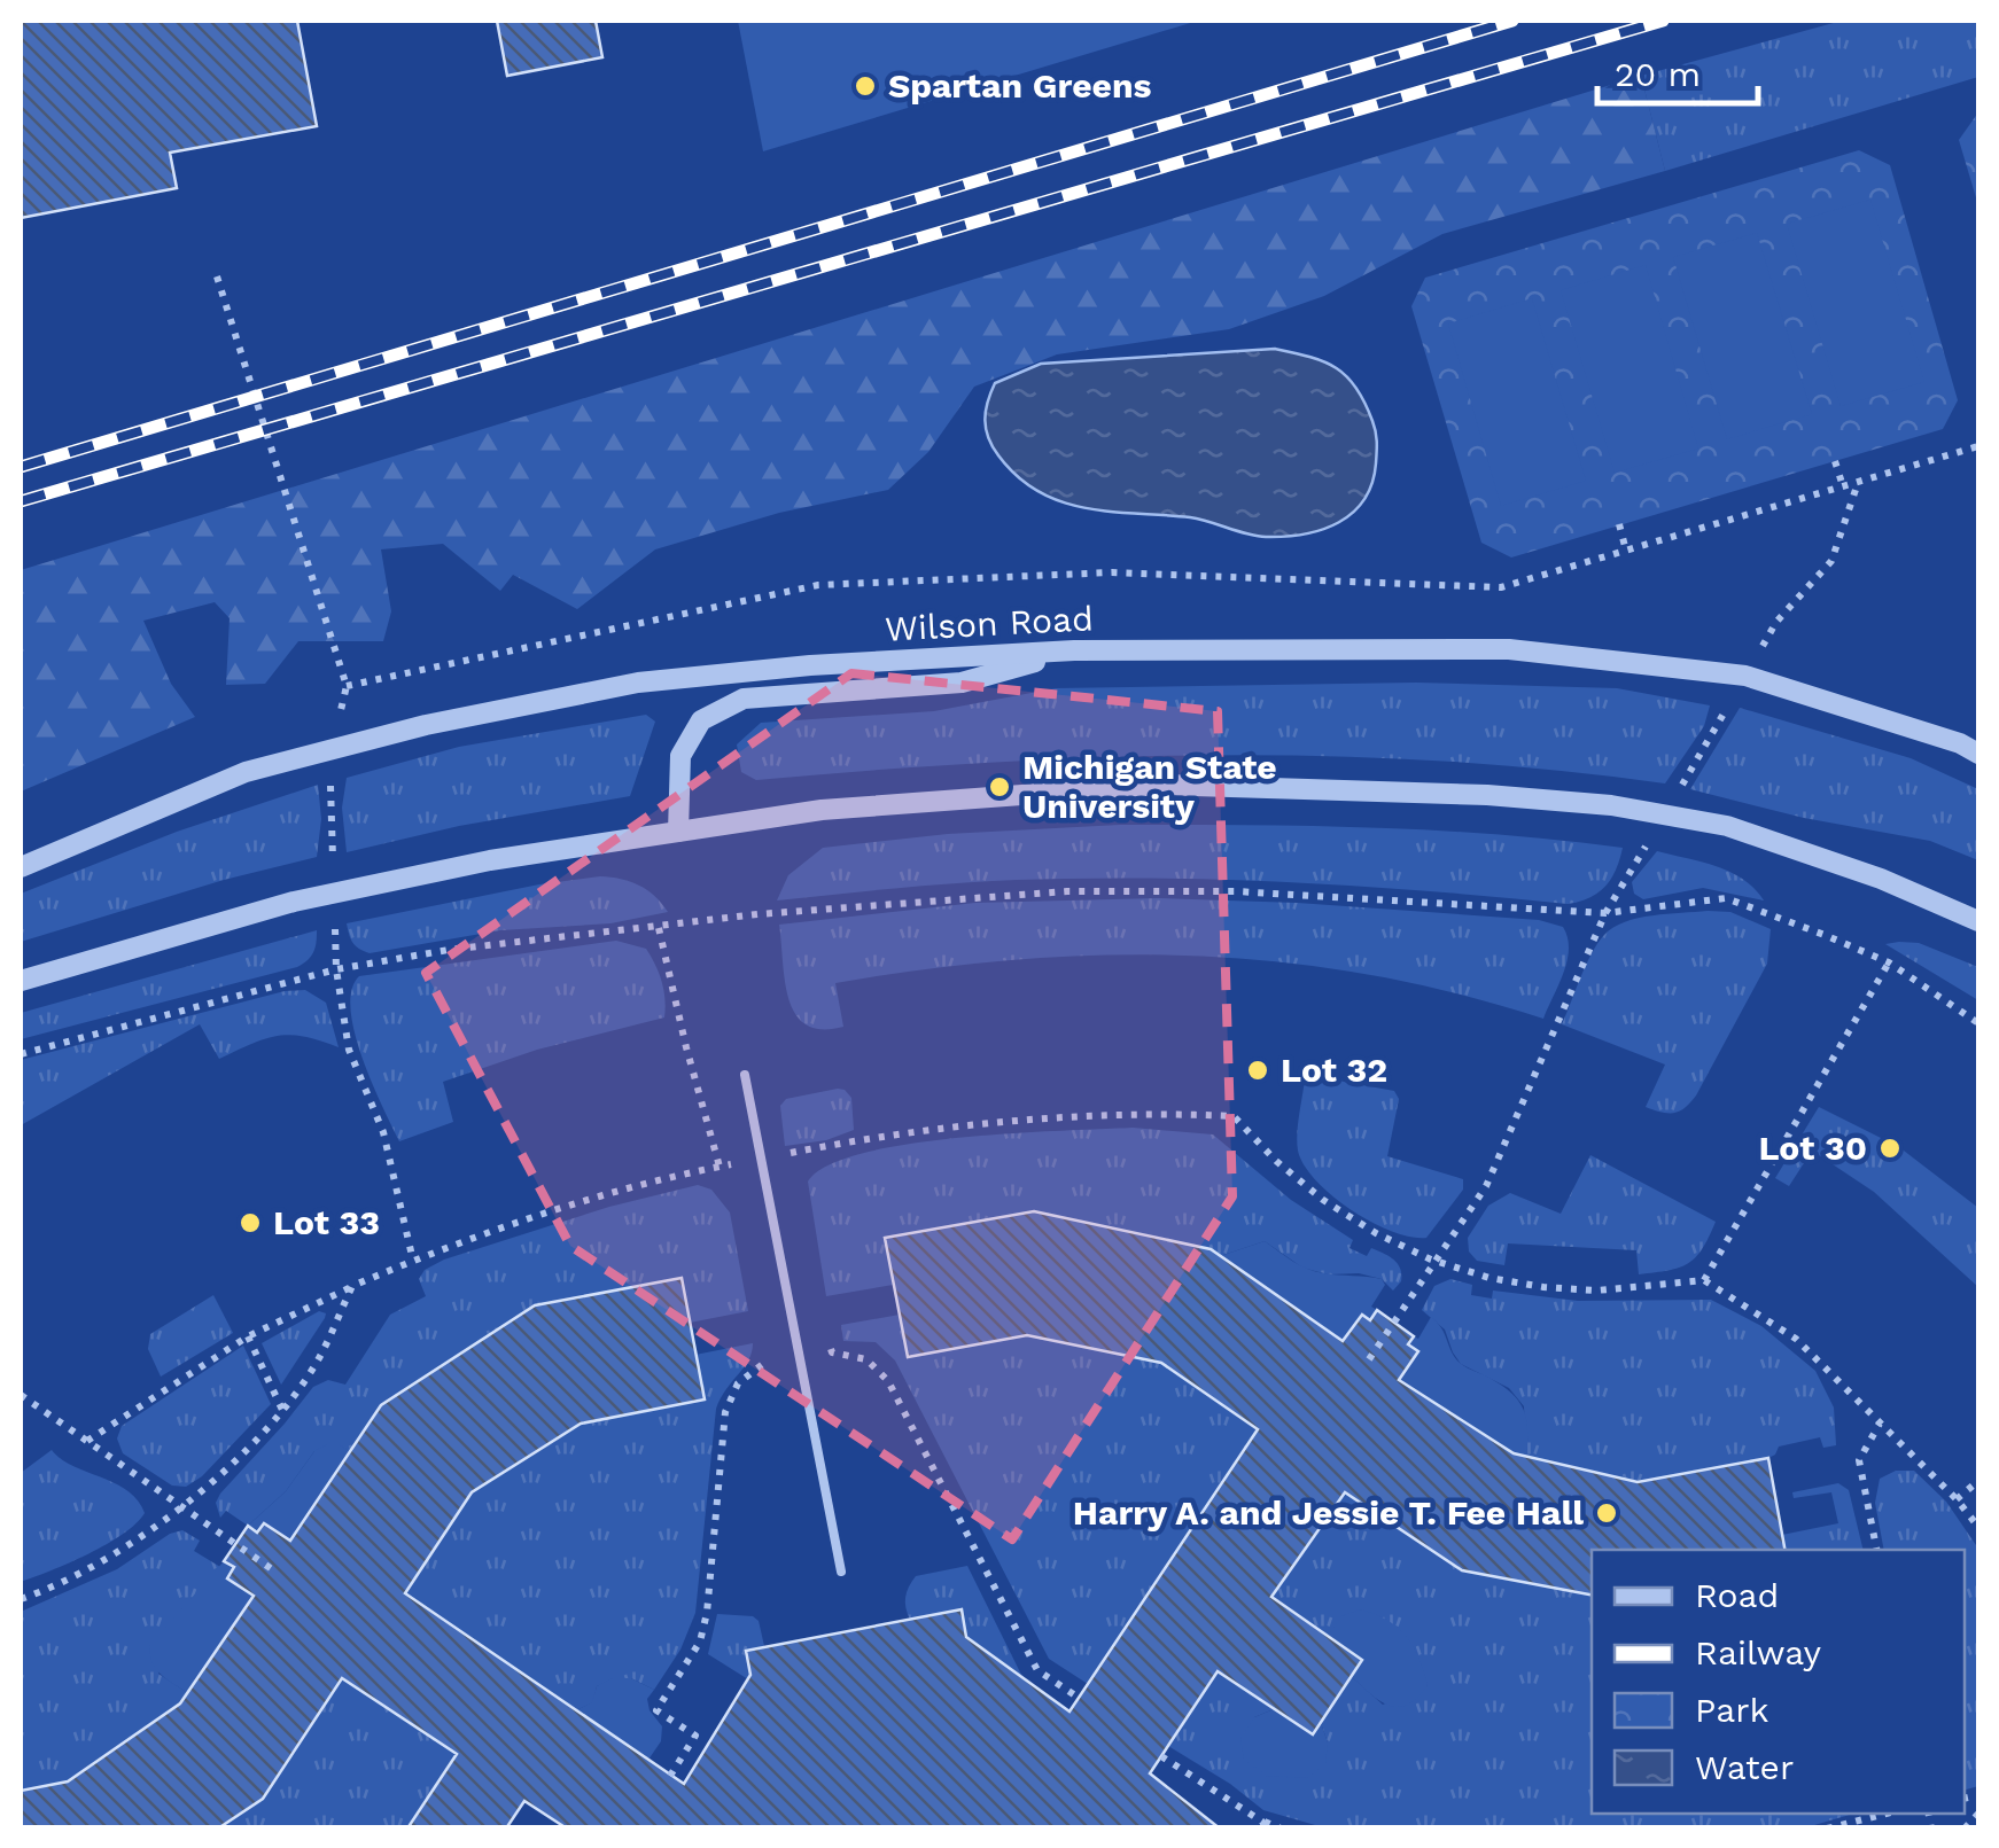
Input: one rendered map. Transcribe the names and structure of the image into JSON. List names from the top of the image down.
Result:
{
  "streets": {
    "street": ["Wilson Road"]
  },
  "places": [
    "Spartan Greens",
    "Michigan State University",
    "Lot 32",
    "Lot 30",
    "Lot 33",
    "Harry A. and Jessie T. Fee Hall"
  ],
  "legend": [
    "Road",
    "Railway",
    "Park",
    "Water"
  ],
  "scale_bar": "20 m"
}
